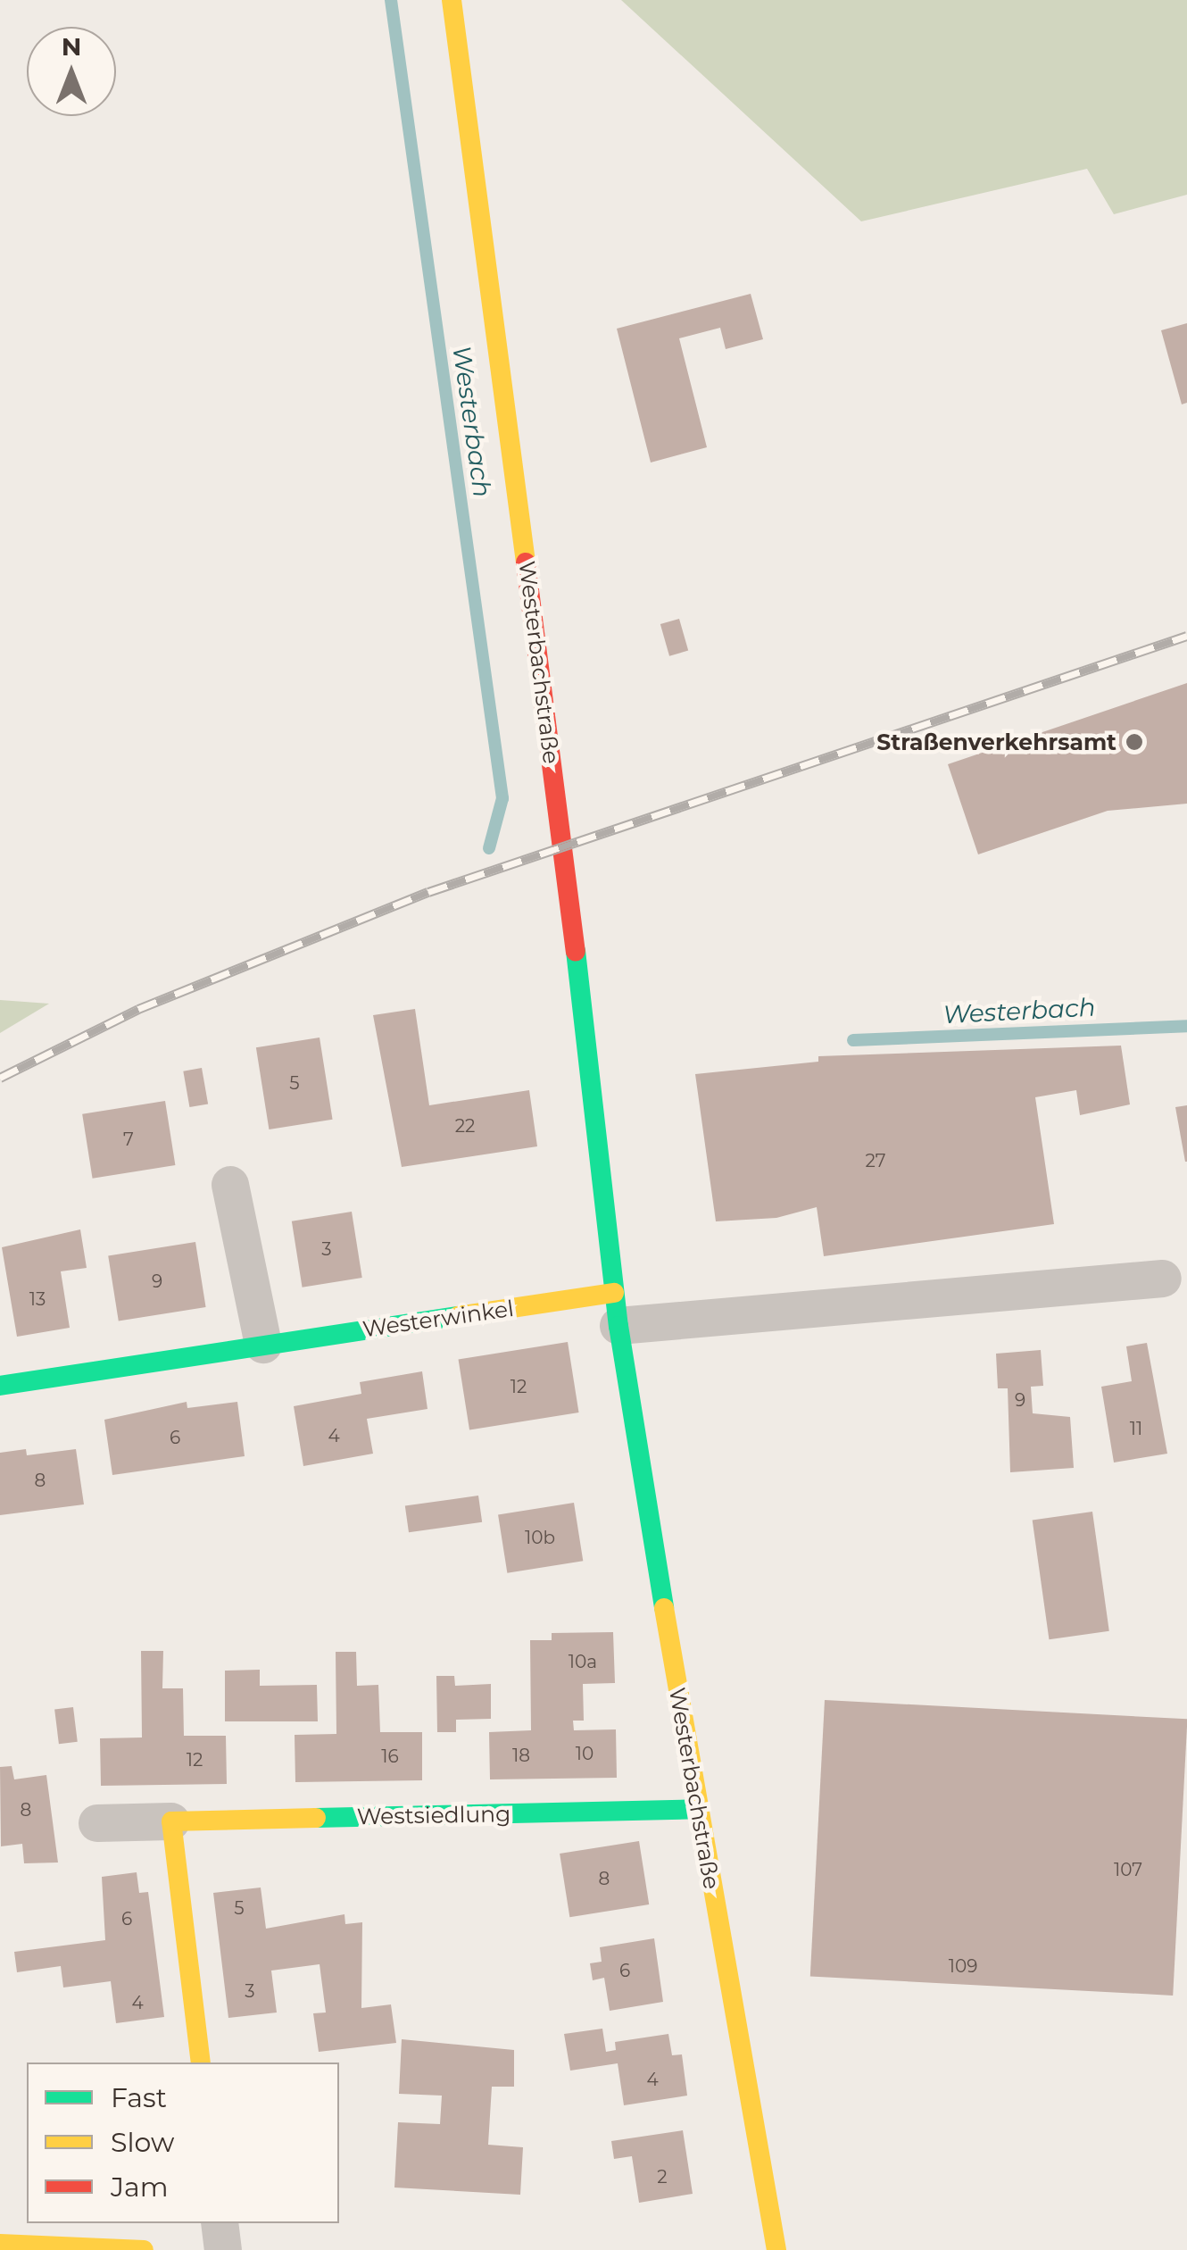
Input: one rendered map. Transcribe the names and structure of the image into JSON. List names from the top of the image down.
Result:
{
  "streets": {
    "main road": ["Westerbachstraße", "Westerwinkel", "Westsiedlung"]
  },
  "crossings": [
    ["Westerbachstraße", "Westerwinkel"],
    ["Westerbachstraße", "Westsiedlung"]
  ],
  "water": ["Westerbach"],
  "places": ["Straßenverkehrsamt"],
  "house_numbers": [
    "5",
    "22",
    "7",
    "27",
    "3",
    "9",
    "13",
    "12",
    "9",
    "11",
    "4",
    "6",
    "8",
    "10b",
    "10a",
    "10",
    "18",
    "16",
    "12",
    "8",
    "107",
    "8",
    "5",
    "6",
    "109",
    "6",
    "3",
    "4",
    "4",
    "2"
  ],
  "legend": ["Fast", "Slow", "Jam"],
  "north": "top"
}
